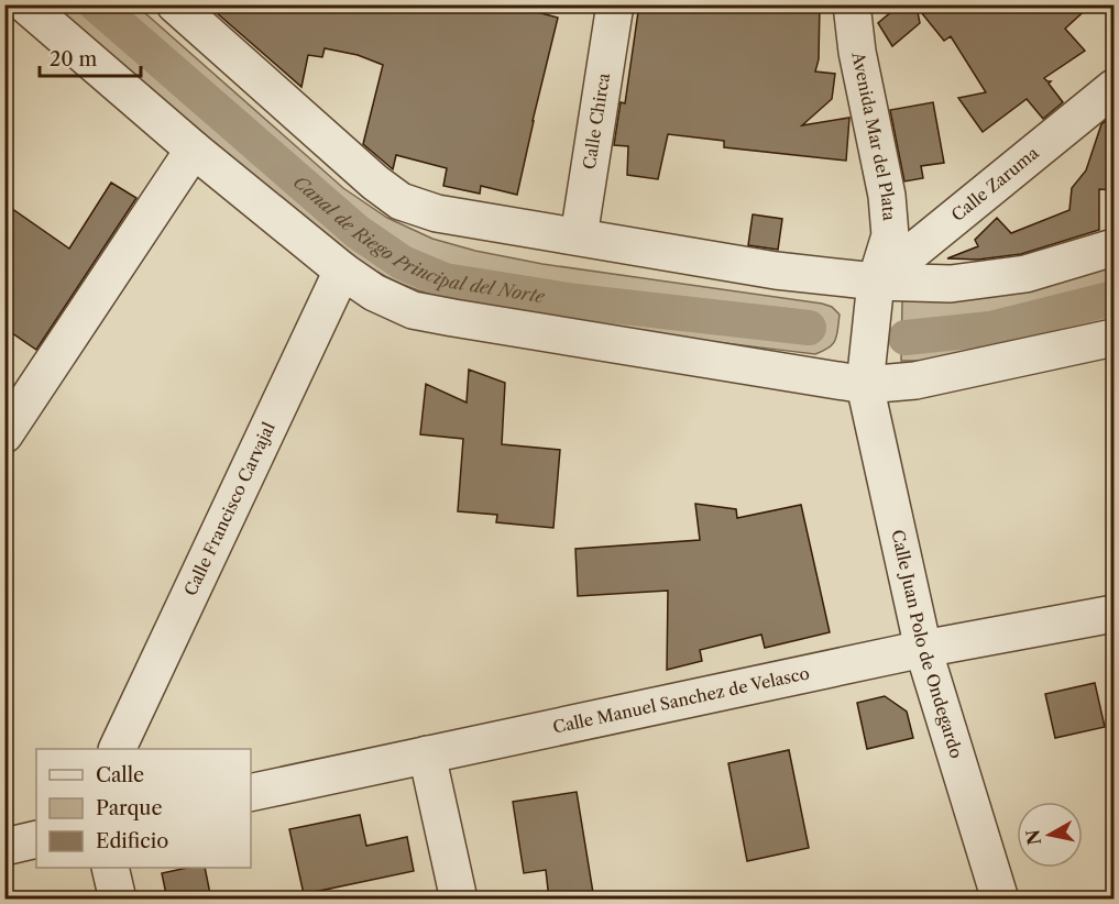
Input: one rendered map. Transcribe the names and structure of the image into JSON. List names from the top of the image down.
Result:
{
  "streets": {
    "street": [
      "Calle Chirca",
      "Avenida Mar del Plata",
      "Calle Zaruma",
      "Calle Francisco Carvajal",
      "Calle Juan Polo de Ondegardo",
      "Calle Manuel Sanchez de Velasco"
    ]
  },
  "crossings": [
    ["Avenida Mar del Plata", "Calle Zaruma"],
    ["Avenida Mar del Plata", "Calle Juan Polo de Ondegardo"],
    ["Calle Juan Polo de Ondegardo", "Calle Manuel Sanchez de Velasco"]
  ],
  "water": ["Canal de Riego Principal del Norte"],
  "legend": ["Calle", "Parque", "Edificio"],
  "scale_bar": "20 m",
  "north": "left"
}
